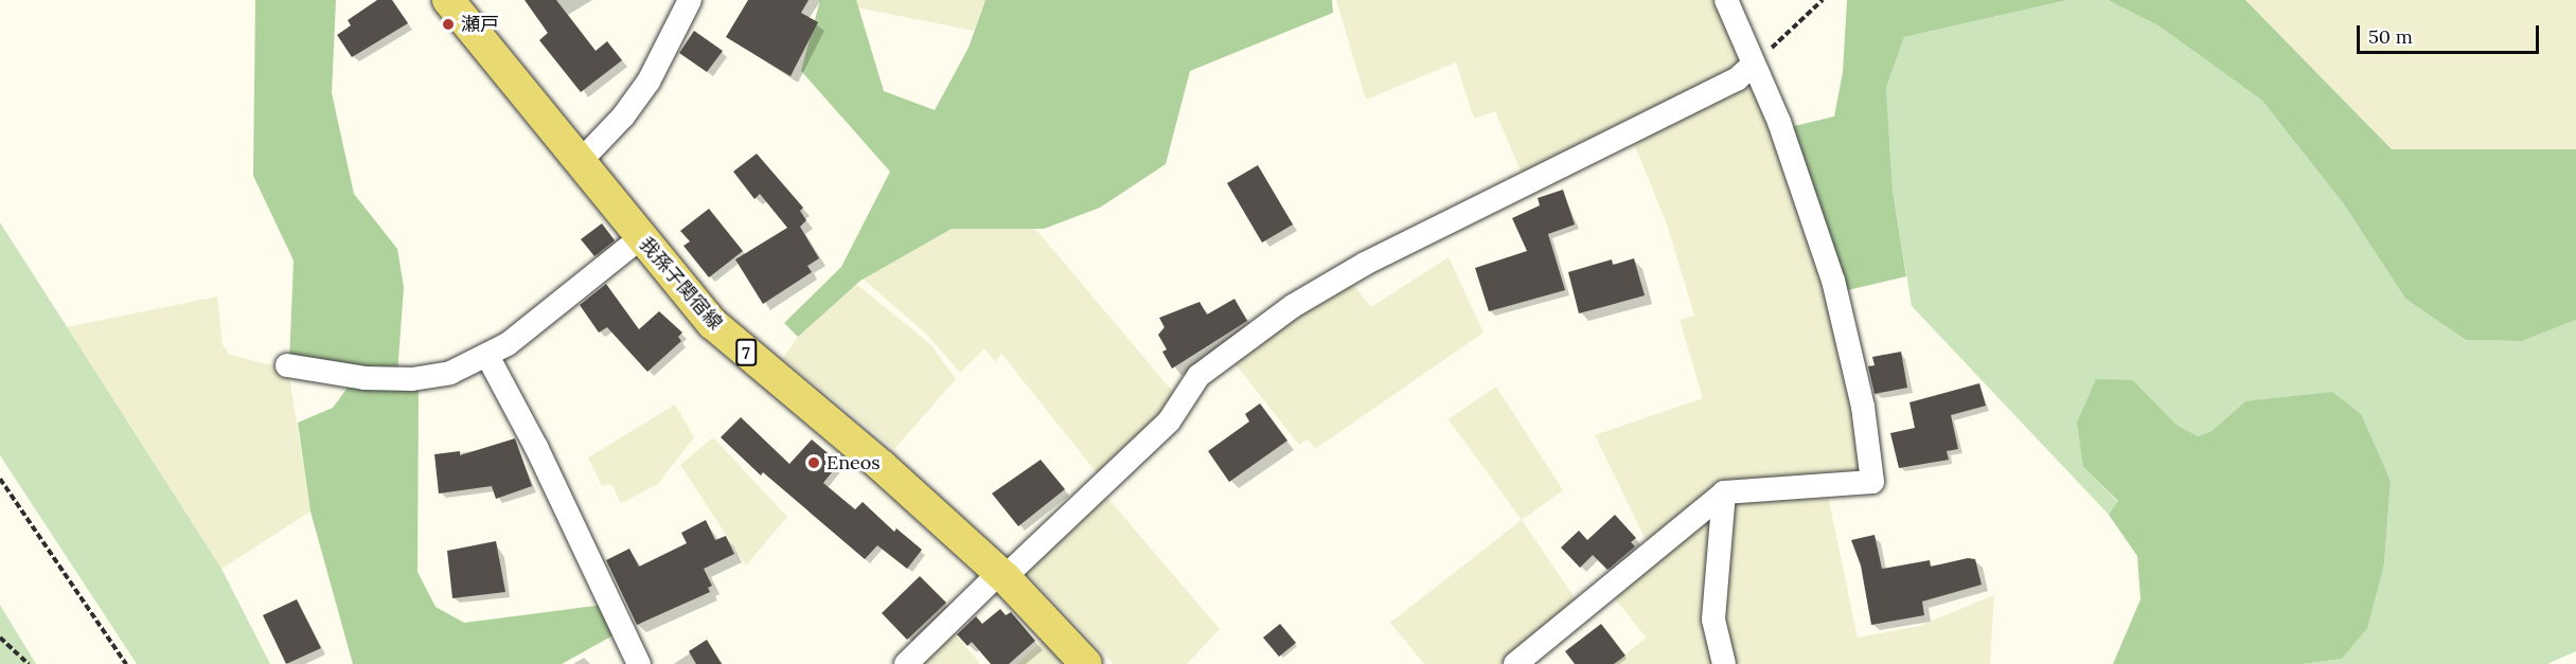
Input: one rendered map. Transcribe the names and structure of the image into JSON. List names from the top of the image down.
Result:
{
  "streets": {
    "main road": ["我孫子関宿線", "7"]
  },
  "places": ["瀬戸", "Eneos"],
  "scale_bar": "50 m"
}
